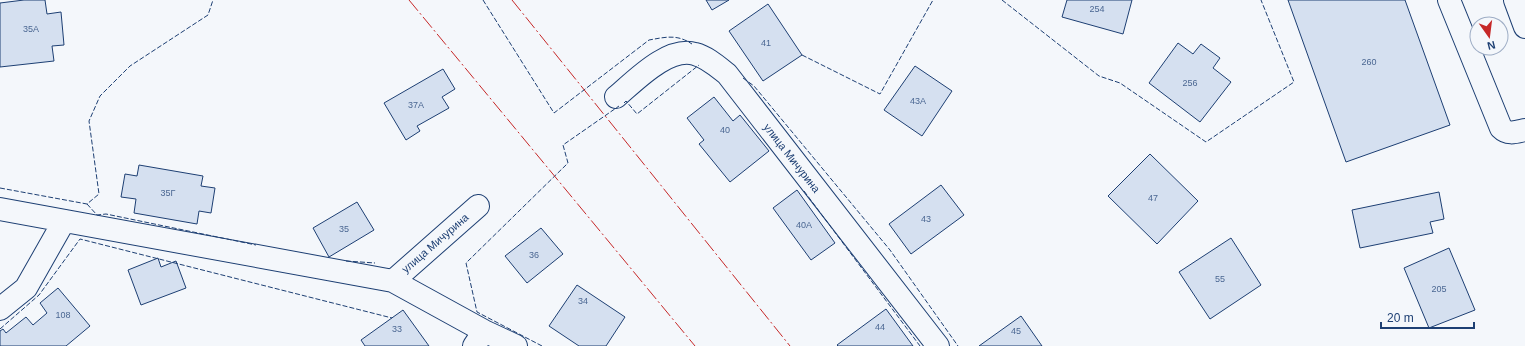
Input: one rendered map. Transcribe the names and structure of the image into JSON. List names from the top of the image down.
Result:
{
  "streets": {
    "street": ["улица Мичурина"]
  },
  "house_numbers": [
    "254",
    "35А",
    "41",
    "260",
    "256",
    "43А",
    "37А",
    "40",
    "35Г",
    "47",
    "43",
    "40А",
    "35",
    "36",
    "55",
    "205",
    "34",
    "108",
    "44",
    "33",
    "45"
  ],
  "scale_bar": "20 m",
  "north": "bottom"
}
